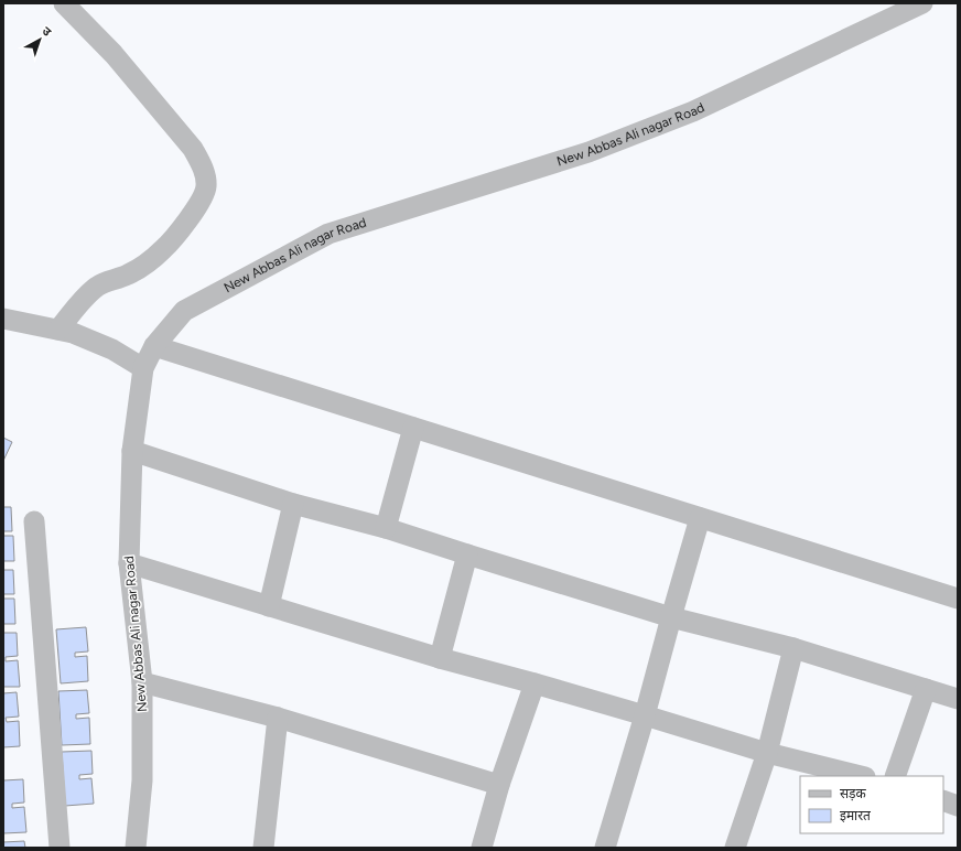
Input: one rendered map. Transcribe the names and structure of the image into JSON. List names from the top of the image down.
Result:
{
  "streets": {
    "street": ["New Abbas Ali nagar Road"]
  },
  "legend": ["सड़क", "इमारत"],
  "north": "top right"
}
